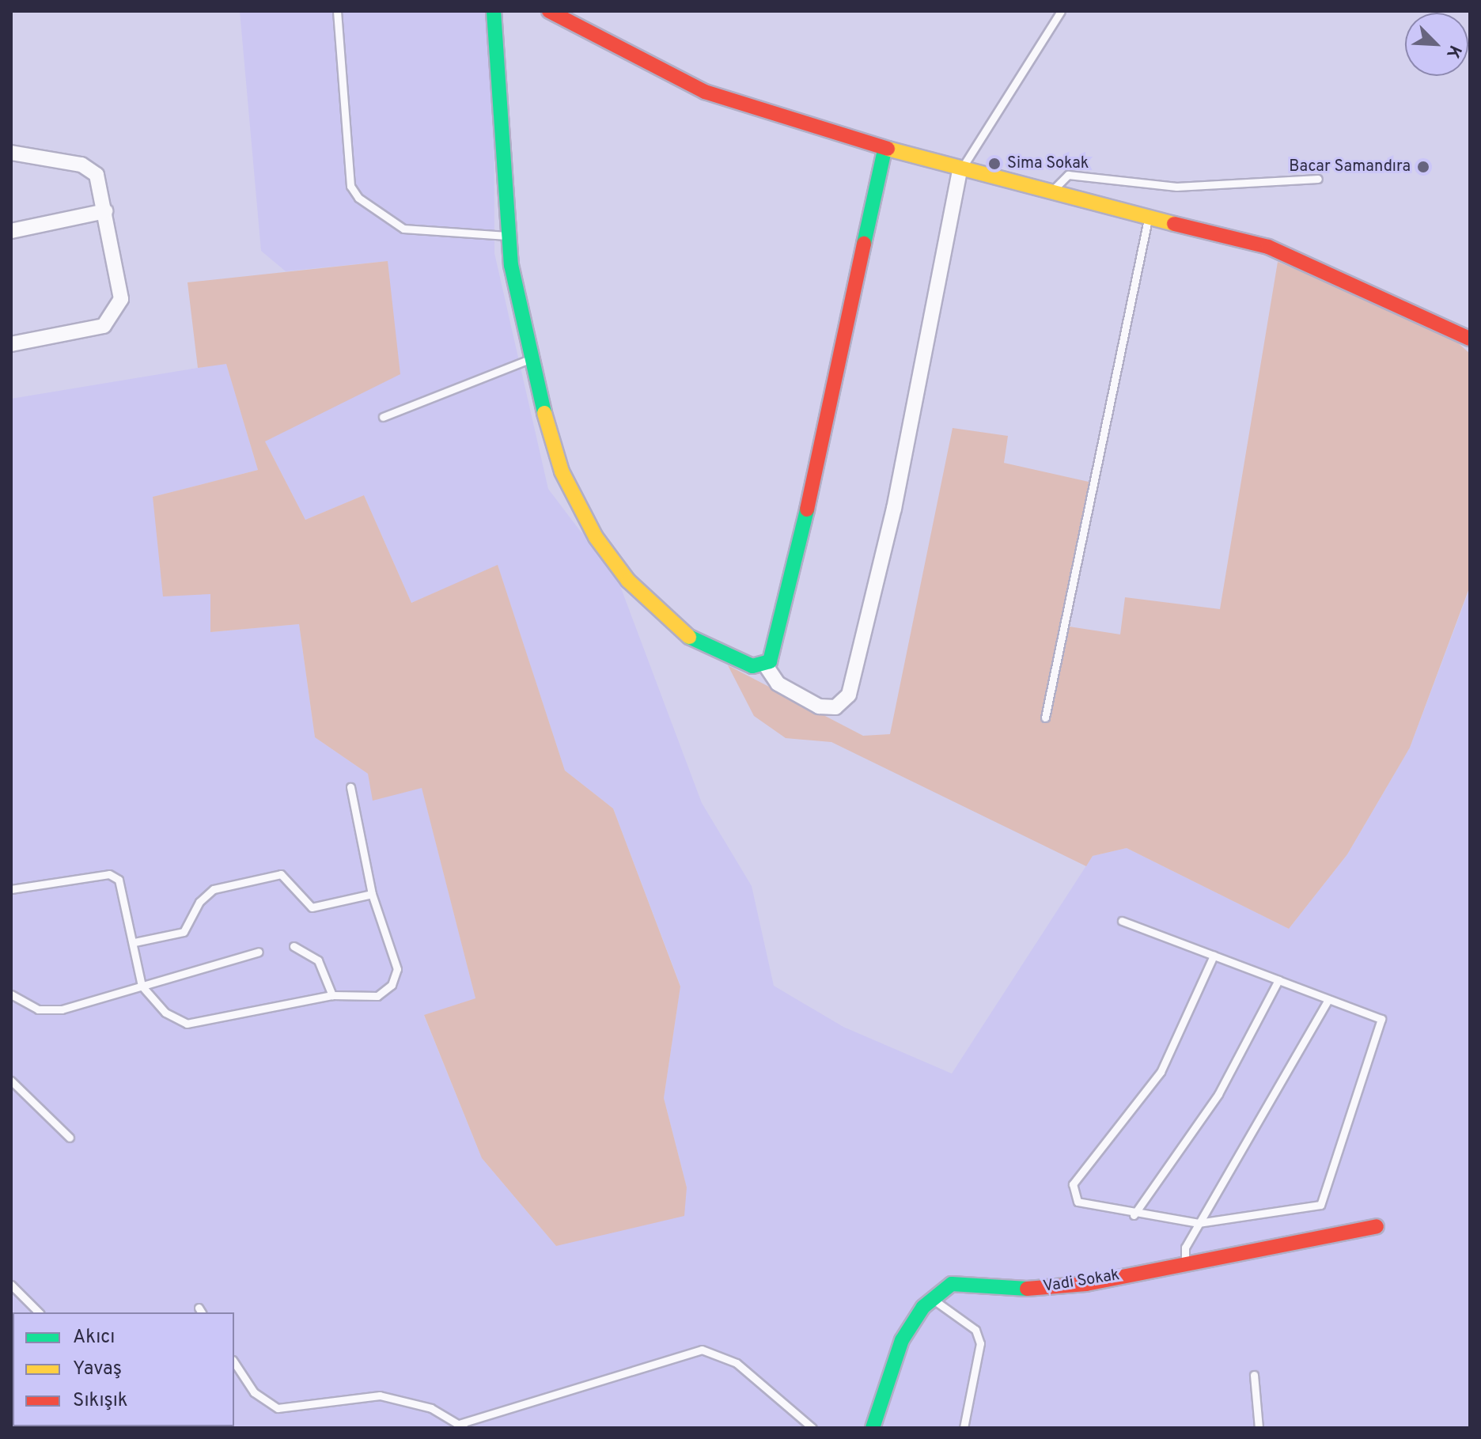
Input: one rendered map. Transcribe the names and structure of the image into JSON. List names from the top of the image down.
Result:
{
  "streets": {
    "street": ["Vadi Sokak"]
  },
  "places": ["Sima Sokak", "Bacar Samandıra"],
  "legend": ["Akıcı", "Yavaş", "Sıkışık"],
  "north": "bottom right"
}
